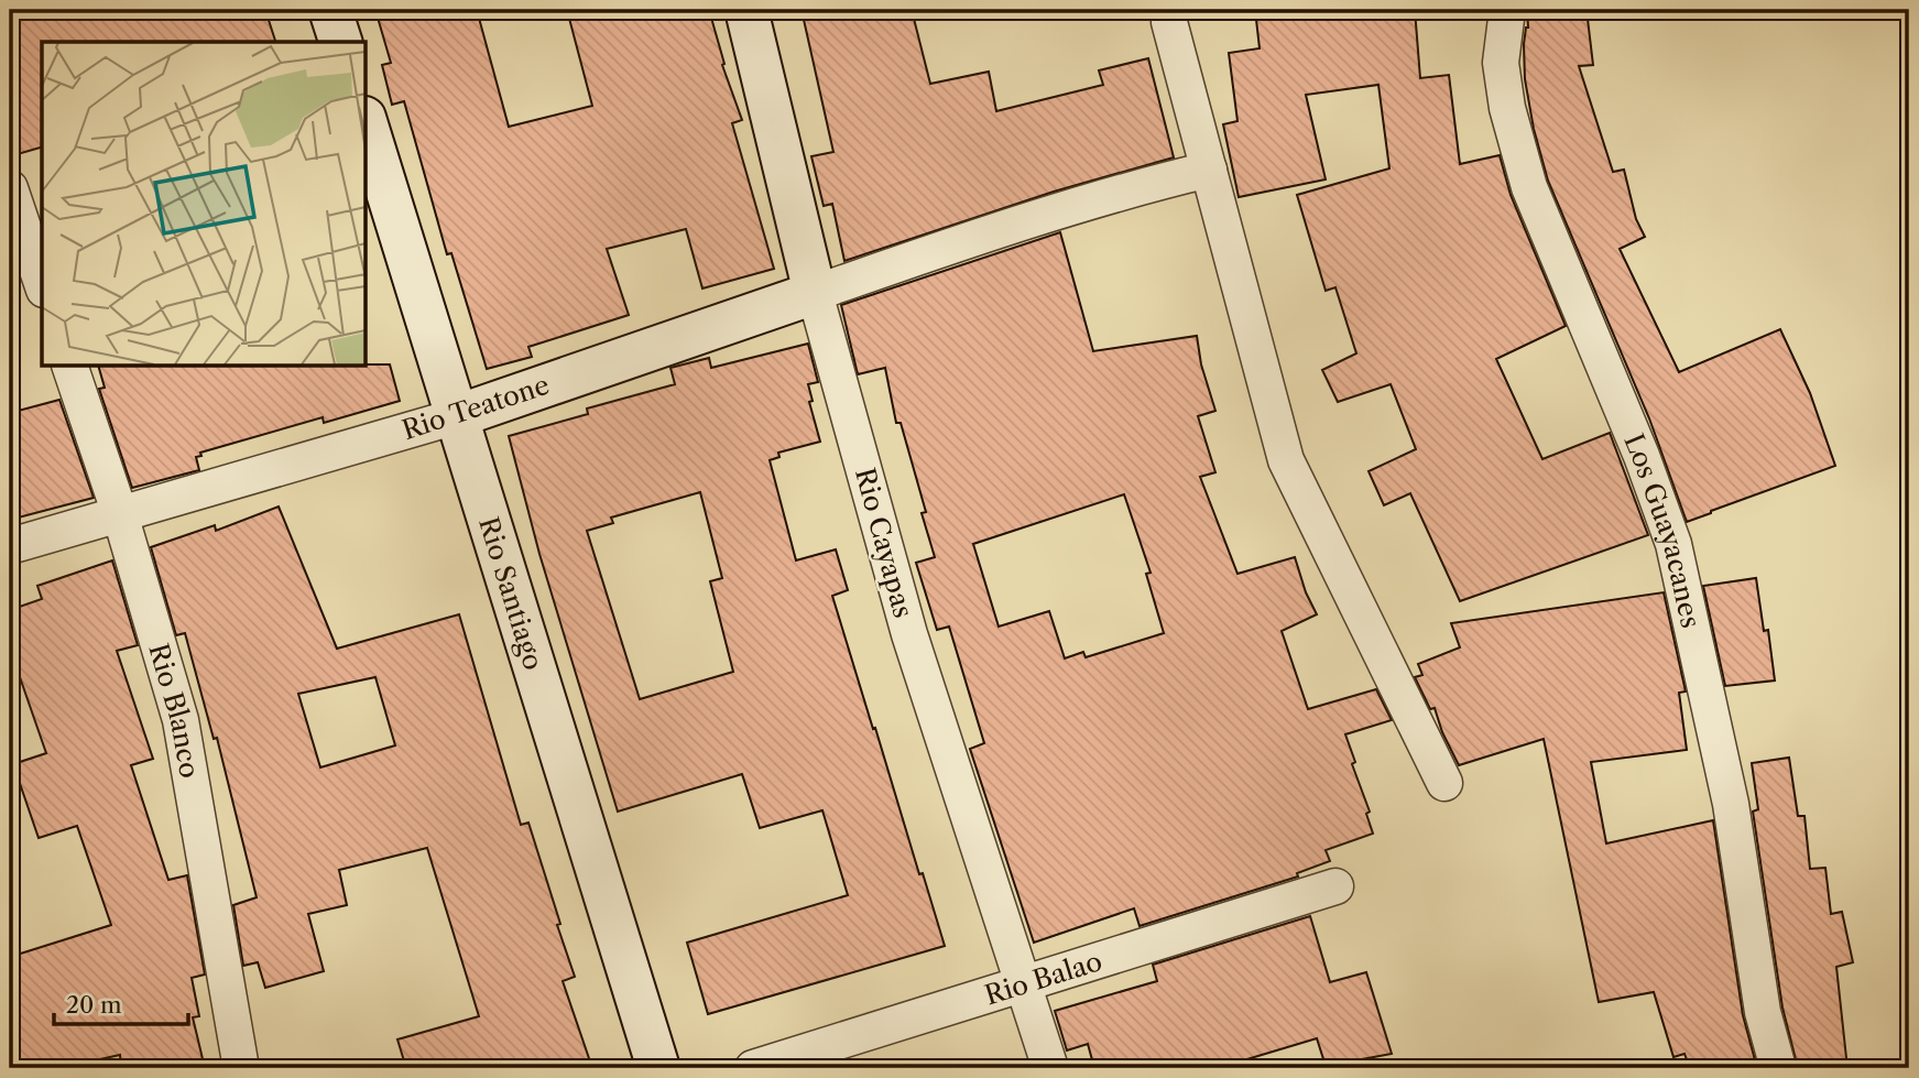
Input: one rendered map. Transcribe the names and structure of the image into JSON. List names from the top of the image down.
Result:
{
  "streets": {
    "street": [
      "Rio Teatone",
      "Los Guayacanes",
      "Rio Cayapas",
      "Rio Santiago",
      "Rio Blanco",
      "Rio Balao"
    ]
  },
  "crossings": [
    ["Rio Teatone", "Rio Cayapas"],
    ["Rio Teatone", "Rio Santiago"],
    ["Rio Teatone", "Rio Blanco"],
    ["Rio Cayapas", "Rio Balao"]
  ],
  "scale_bar": "20 m"
}
